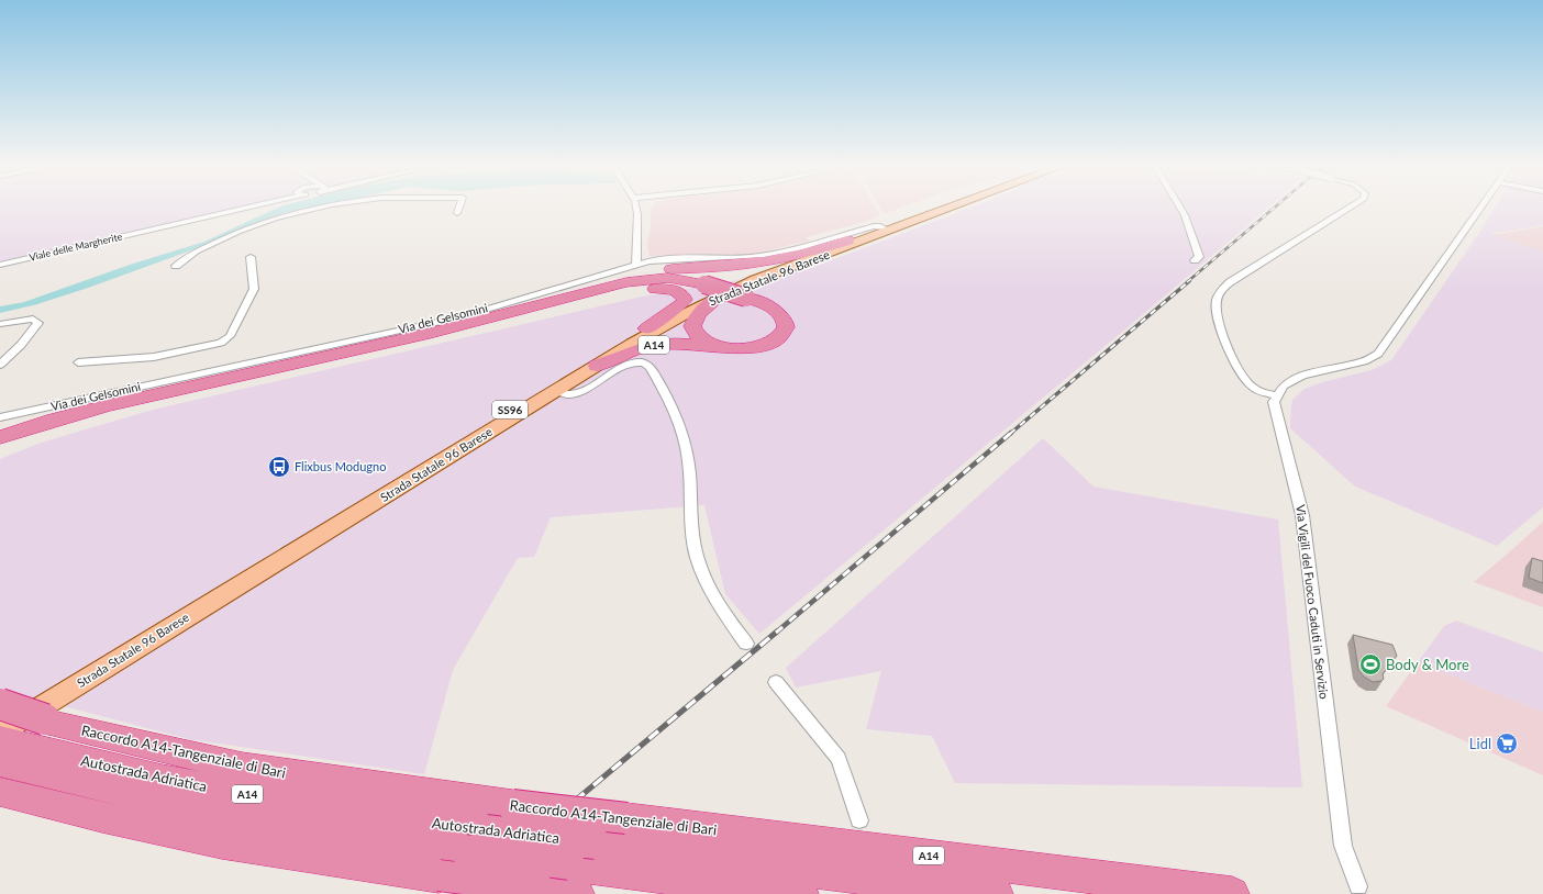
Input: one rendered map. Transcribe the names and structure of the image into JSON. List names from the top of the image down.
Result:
{
  "streets": {
    "highway": ["A14", "Raccordo A14-Tangenziale di Bari", "Autostrada Adriatica"],
    "main road": ["Strada Statale 96 Barese", "SS96"],
    "street": ["Viale delle Margherite", "Via dei Gelsomini", "Via Vigili del Fuoco Caduti in Servizio"]
  },
  "crossings": [
    ["Strada Statale 96 Barese", "Via dei Gelsomini"],
    ["Strada Statale 96 Barese", "A14"],
    ["Strada Statale 96 Barese", "Autostrada Adriatica"],
    ["A14", "Autostrada Adriatica"]
  ],
  "places": {
    "bus stop": ["Flixbus Modugno"],
    "sports": ["Body & More"],
    "supermarket": ["Lidl"]
  }
}
